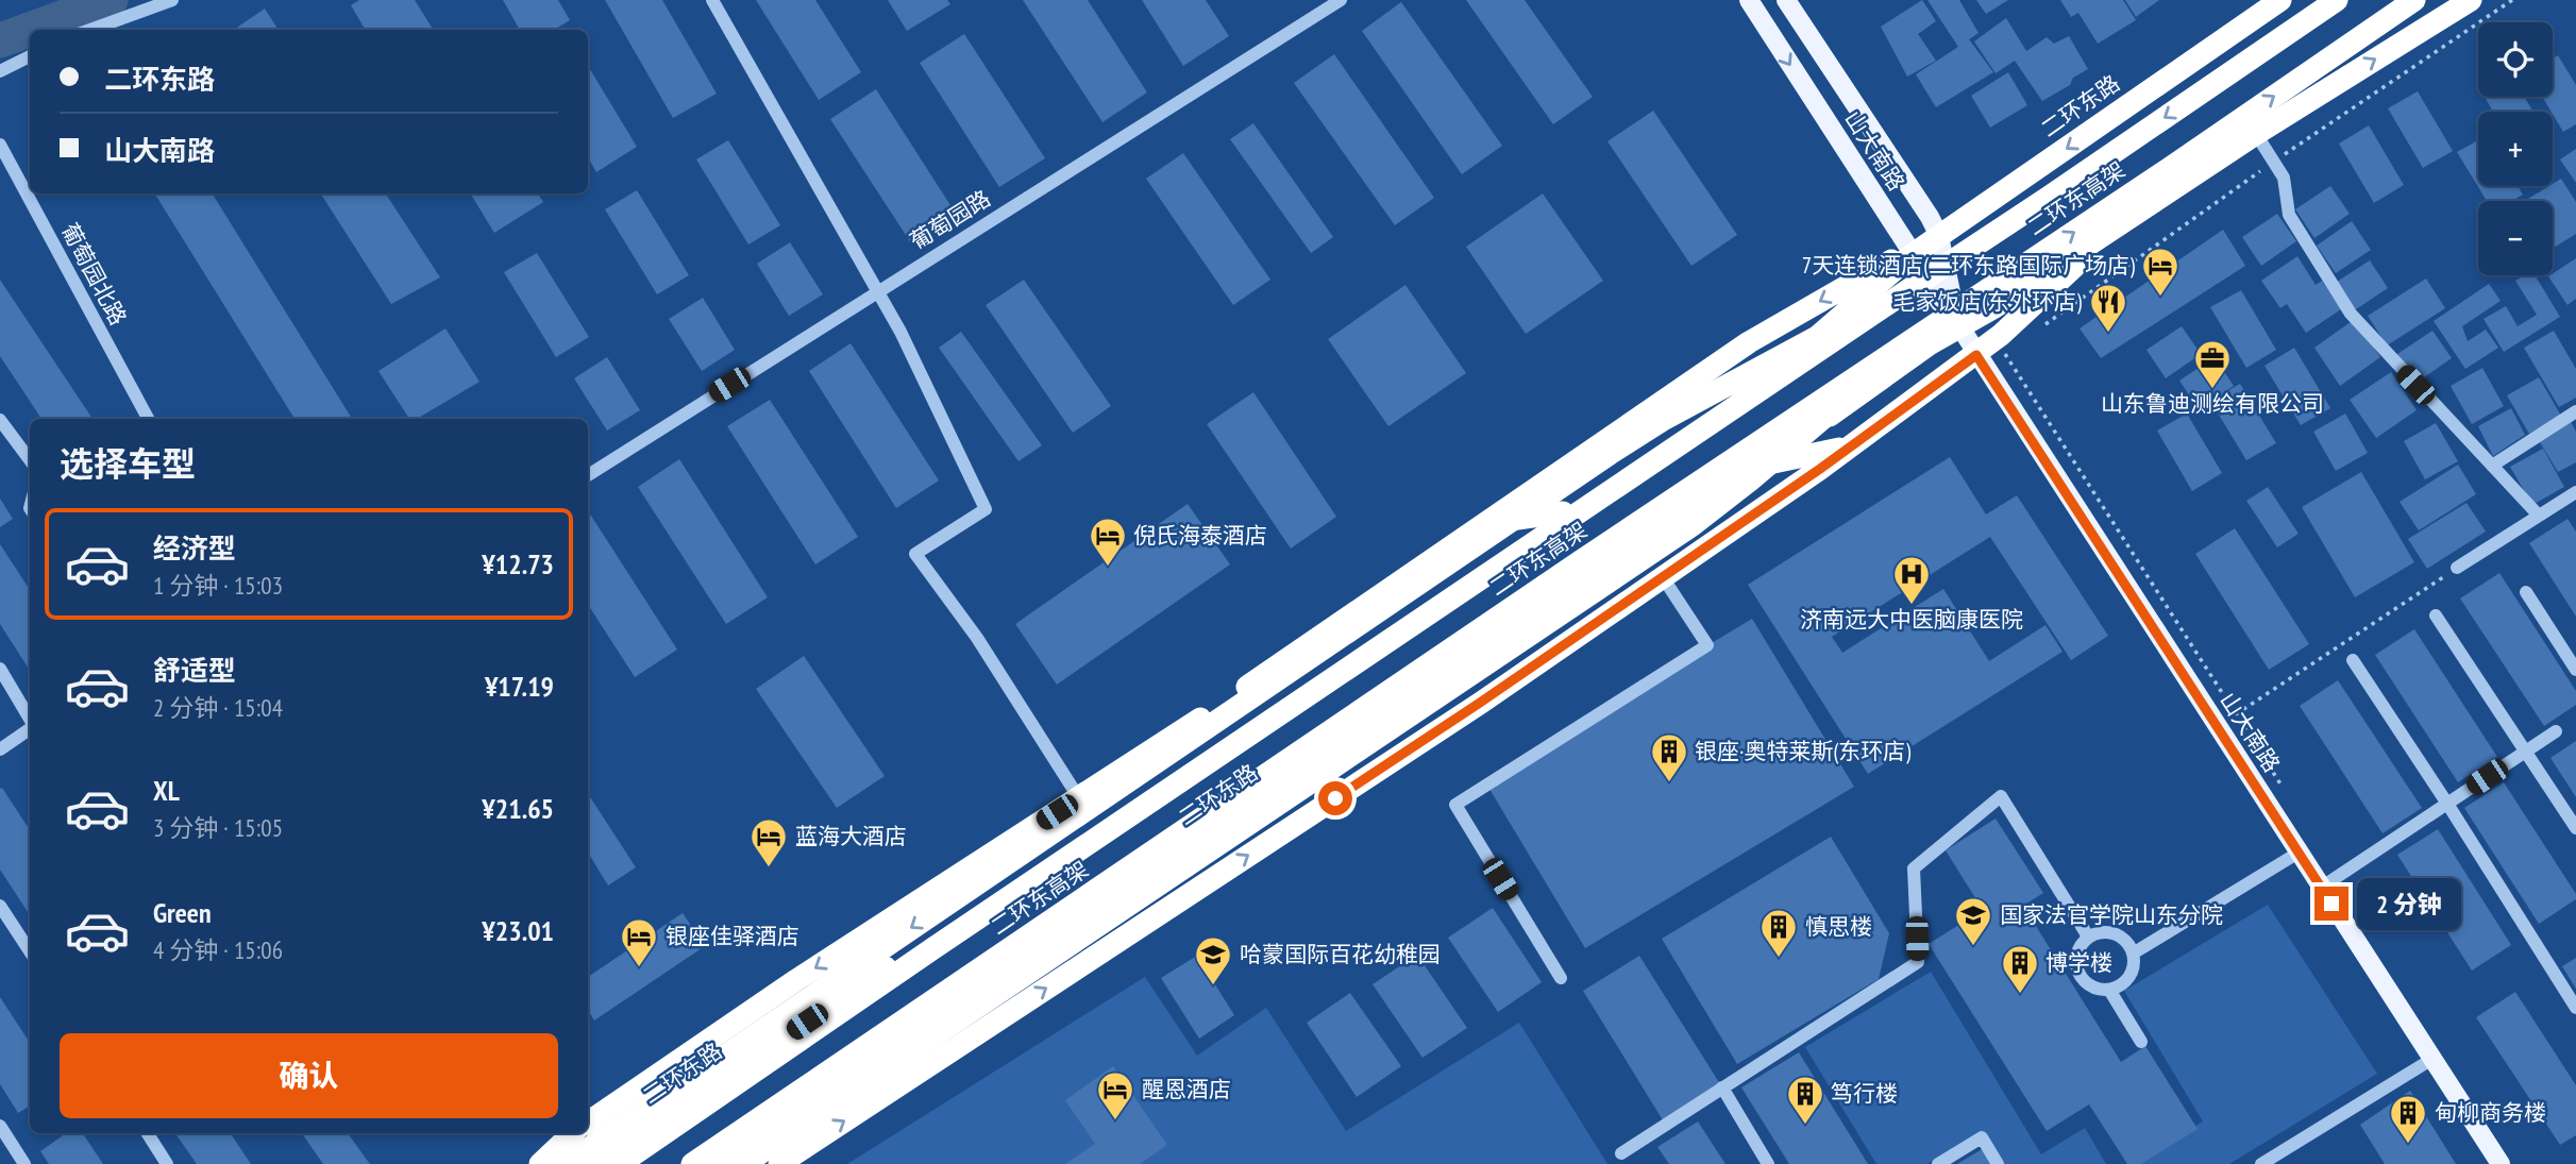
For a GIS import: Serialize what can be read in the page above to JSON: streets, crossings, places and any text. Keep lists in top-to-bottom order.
{
  "streets": {
    "highway": ["二环东路", "二环东高架"],
    "main road": ["山大南路"],
    "street": ["葡萄园路", "葡萄园北路"]
  },
  "crossings": [
    ["二环东路", "山大南路"],
    ["二环东路", "二环东高架"],
    ["山大南路", "二环东高架"]
  ],
  "places": {
    "hotel": [
      "7天连锁酒店(二环东路国际广场店)",
      "倪氏海泰酒店",
      "蓝海大酒店",
      "银座佳驿酒店",
      "醒恩酒店"
    ],
    "restaurant": ["毛家饭店(东外环店)"],
    "office": ["山东鲁迪测绘有限公司"],
    "hospital": ["济南远大中医脑康医院"],
    "building": [
      "银座·奥特莱斯(东环店)",
      "慎思楼",
      "博学楼",
      "笃行楼",
      "甸柳商务楼"
    ],
    "school or university": ["国家法官学院山东分院", "哈蒙国际百花幼稚园"]
  },
  "page": {
    "map_buttons": ["+", "−"],
    "banner": ["二环东路", "山大南路"],
    "heading": "选择车型",
    "list": [
      {
        "name": "经济型",
        "note": "1 分钟 · 15:03",
        "value": "¥12.73"
      },
      {
        "name": "舒适型",
        "note": "2 分钟 · 15:04",
        "value": "¥17.19"
      },
      {
        "name": "XL",
        "note": "3 分钟 · 15:05",
        "value": "¥21.65"
      },
      {
        "name": "Green",
        "note": "4 分钟 · 15:06",
        "value": "¥23.01"
      }
    ],
    "bubble": "2 分钟",
    "buttons": "确认"
  }
}
